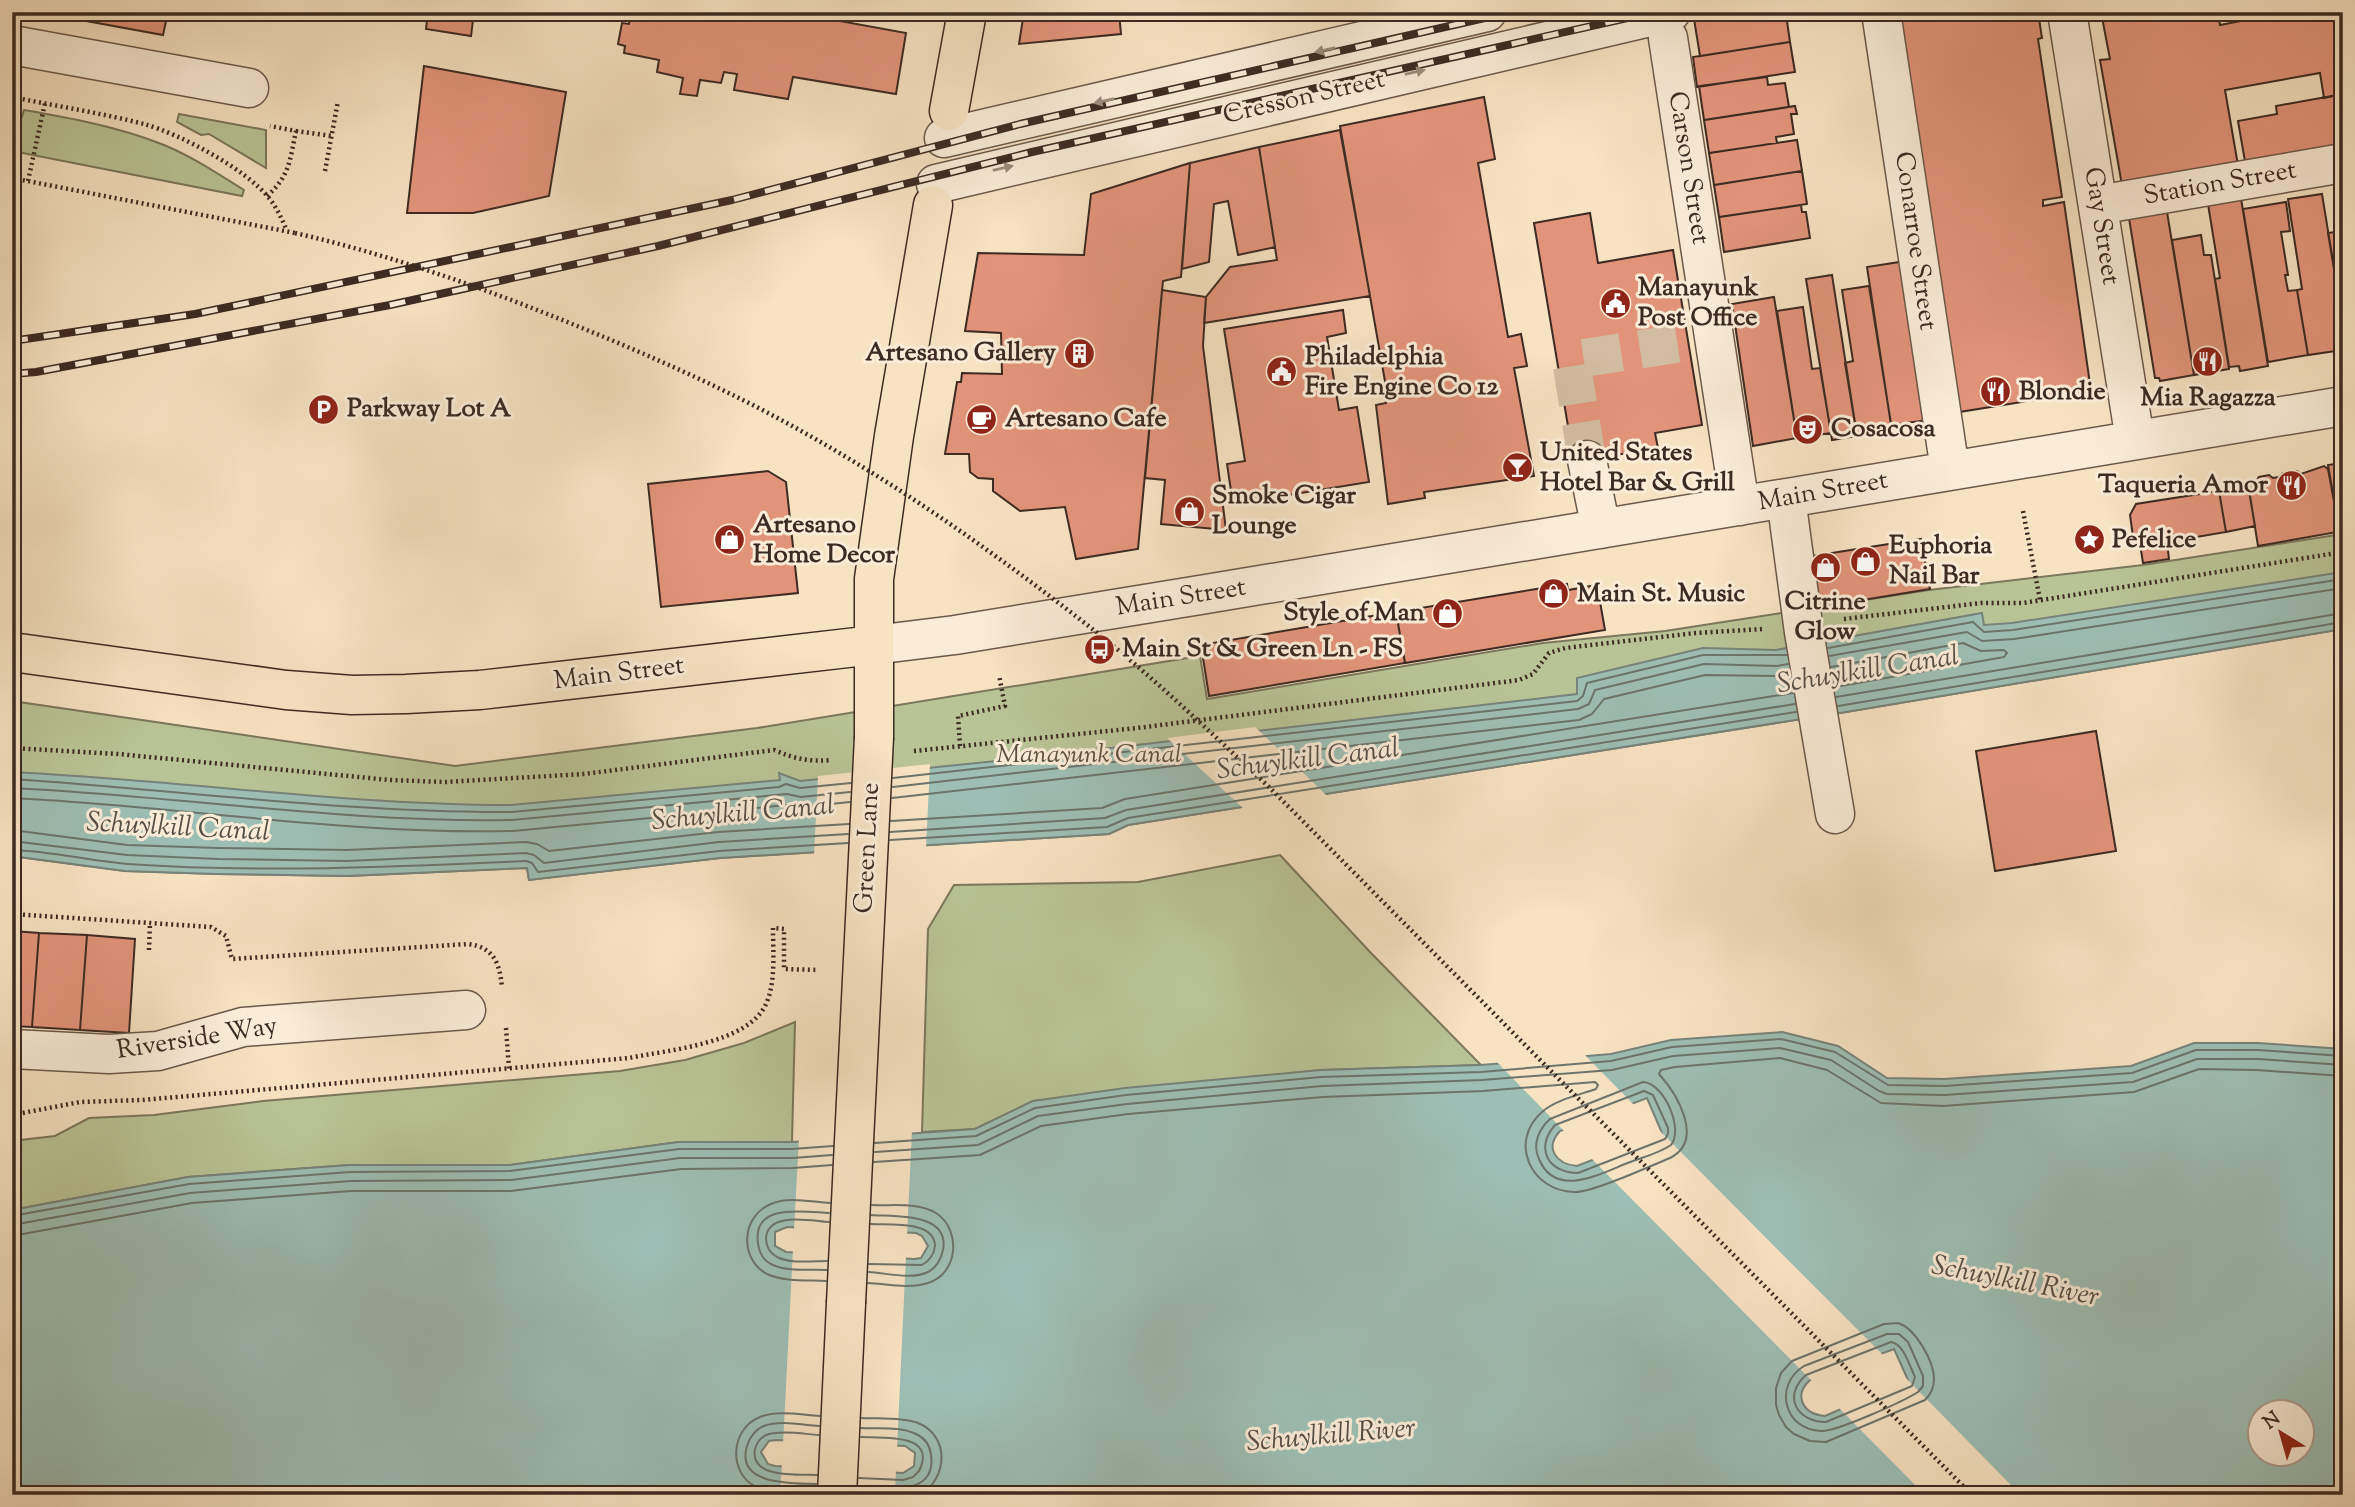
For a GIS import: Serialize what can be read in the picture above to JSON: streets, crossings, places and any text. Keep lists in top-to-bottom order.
{
  "streets": {
    "main road": ["Main Street", "Green Lane"],
    "street": [
      "Cresson Street",
      "Carson Street",
      "Station Street",
      "Gay Street",
      "Conarroe Street",
      "Riverside Way"
    ]
  },
  "crossings": [
    ["Cresson Street", "Carson Street"],
    ["Cresson Street", "Green Lane"],
    ["Carson Street", "Main Street"],
    ["Station Street", "Gay Street"],
    ["Gay Street", "Main Street"],
    ["Conarroe Street", "Main Street"],
    ["Main Street", "Green Lane"]
  ],
  "water": ["Schuylkill Canal", "Schuylkill River"],
  "parks": ["Manayunk Canal"],
  "places": {
    "public building": ["Manayunk Post Office", "Philadelphia Fire Engine Co 12"],
    "building": ["Artesano Gallery"],
    "restaurant": ["Mia Ragazza", "Blondie", "Taqueria Amor"],
    "parking": ["Parkway Lot A"],
    "cafe": ["Artesano Cafe"],
    "theatre": ["Cosacosa"],
    "bar": ["United States Hotel Bar & Grill"],
    "shop": [
      "Smoke Cigar Lounge",
      "Artesano Home Decor",
      "Euphoria Nail Bar",
      "Citrine Glow",
      "Main St. Music",
      "Style of Man"
    ],
    "place": ["Pefelice"],
    "bus stop": ["Main St & Green Ln - FS"]
  },
  "north": "top left"
}
